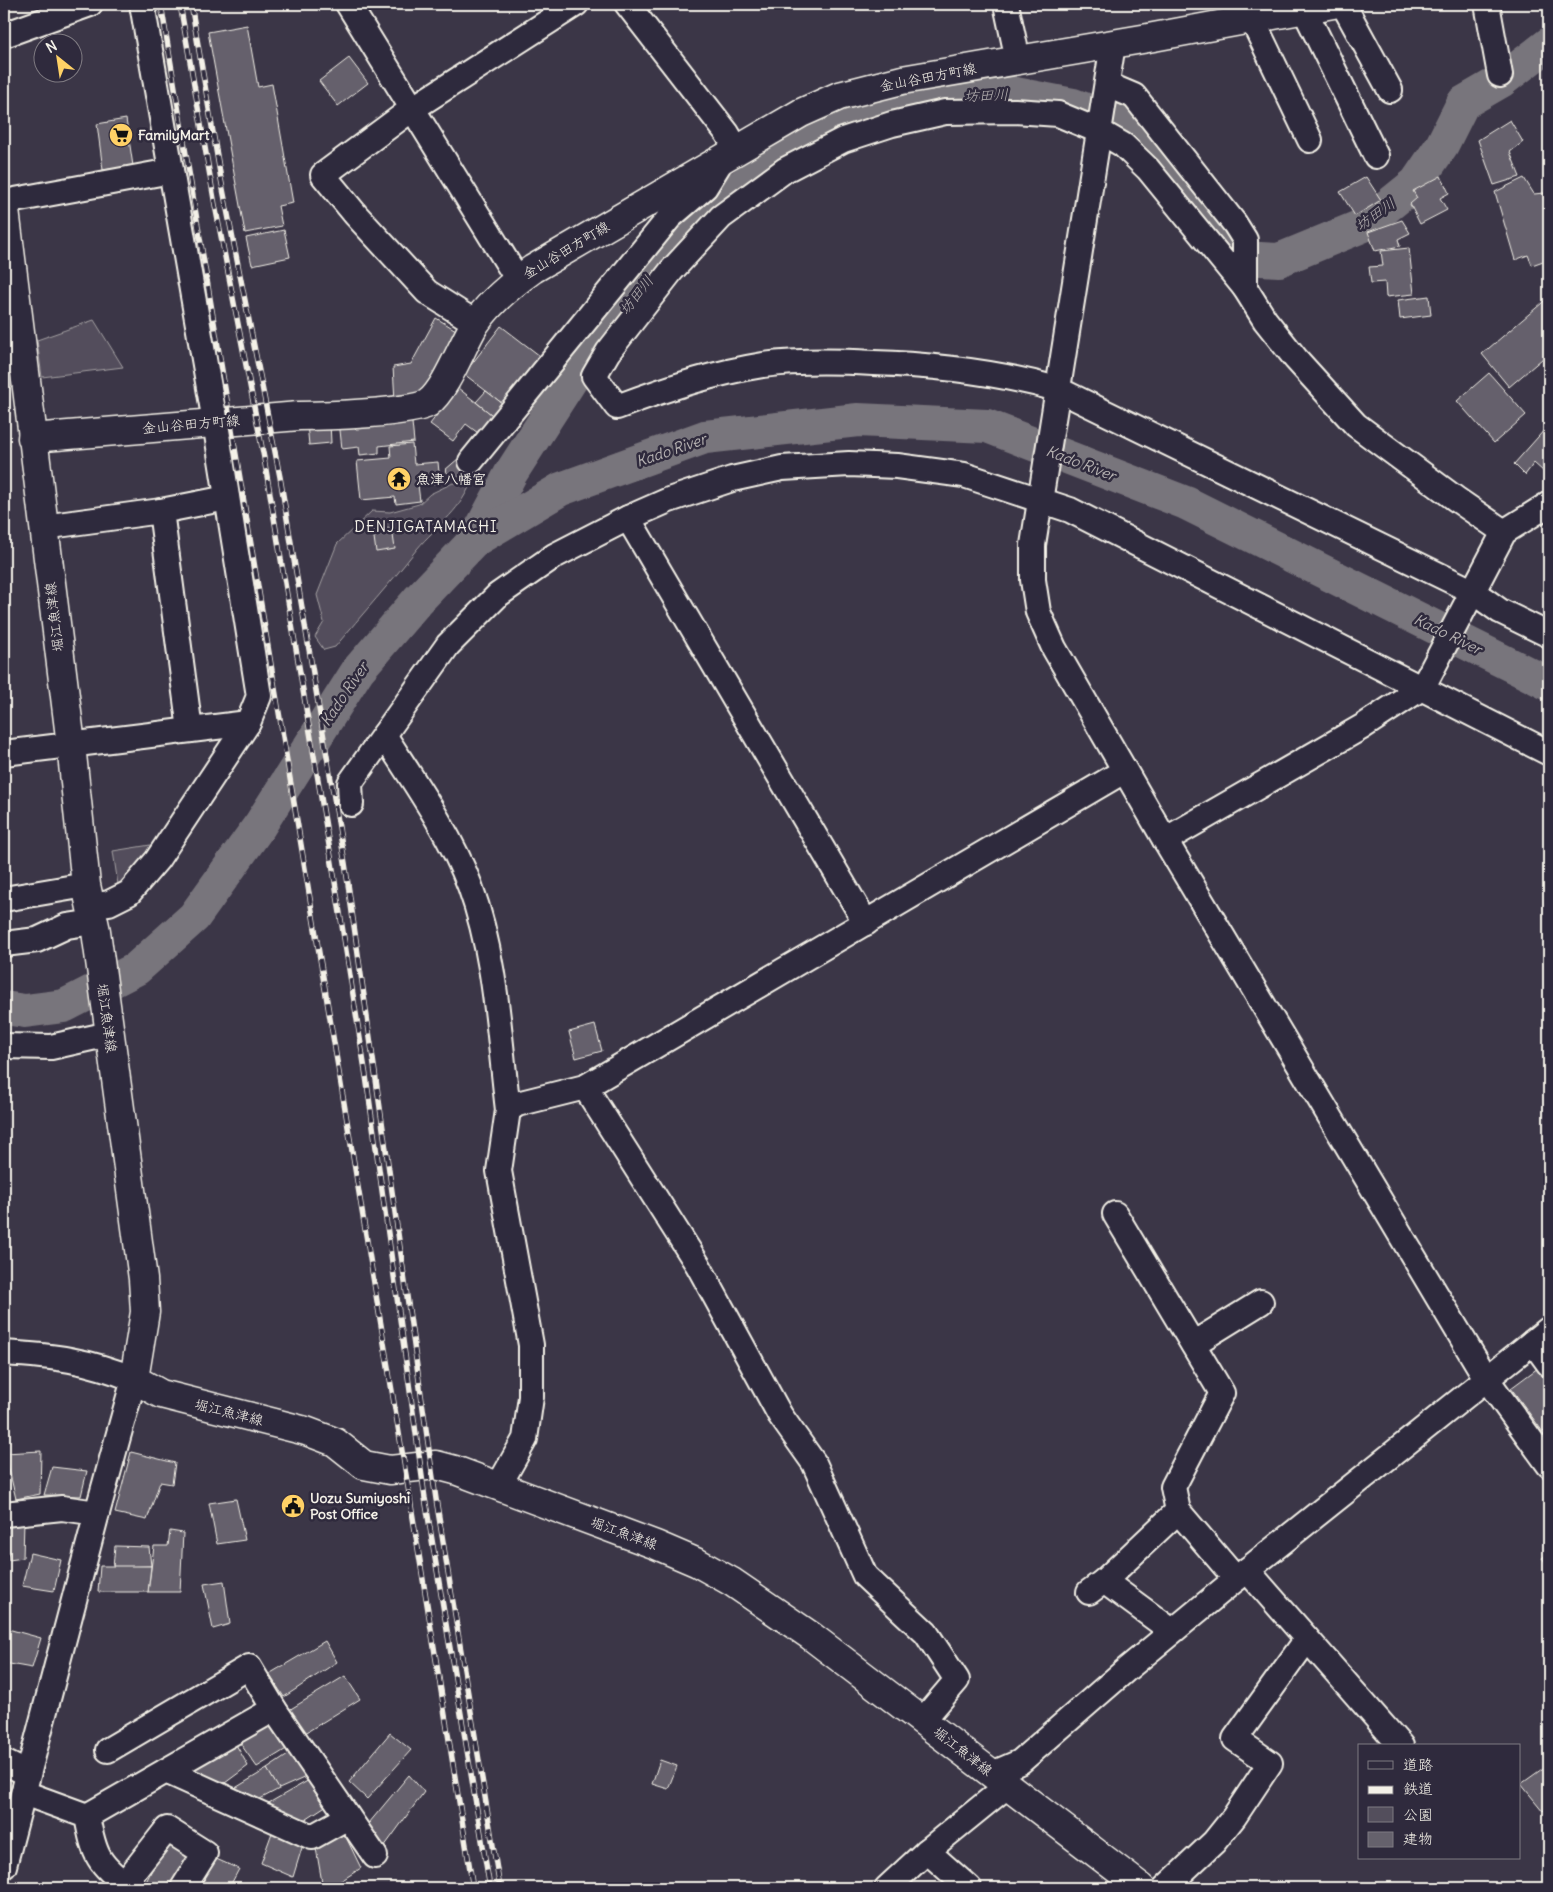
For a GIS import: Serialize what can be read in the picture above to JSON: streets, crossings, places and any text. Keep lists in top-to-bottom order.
{
  "streets": {
    "main road": ["金山谷田方町線", "堀江魚津線"]
  },
  "crossings": [
    ["金山谷田方町線", "堀江魚津線"]
  ],
  "districts": ["DENJIGATAMACHI"],
  "water": ["坊田川", "Kado River"],
  "places": {
    "supermarket": ["FamilyMart"],
    "temple": ["魚津八幡宮"],
    "public building": ["Uozu Sumiyoshi Post Office"]
  },
  "legend": [
    "道路",
    "鉄道",
    "公園",
    "建物"
  ],
  "north": "top left"
}
